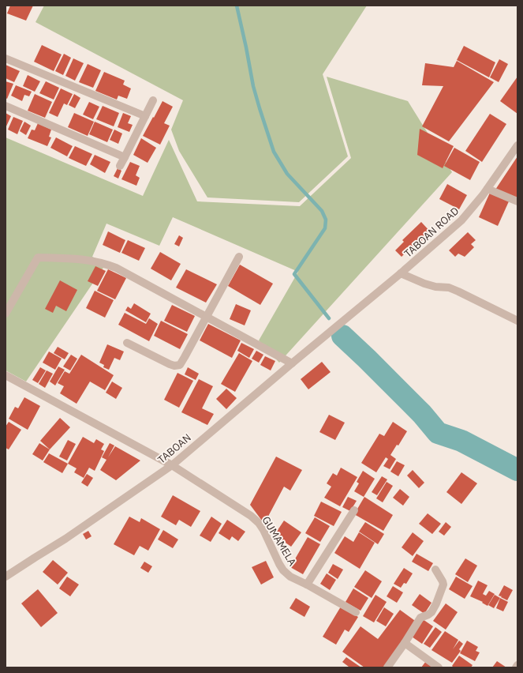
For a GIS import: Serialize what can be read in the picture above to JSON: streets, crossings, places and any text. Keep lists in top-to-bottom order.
{
  "streets": {
    "street": ["TABOAN ROAD", "TABOAN", "GUMAMELA"]
  },
  "crossings": [
    ["TABOAN ROAD", "TABOAN"],
    ["TABOAN", "GUMAMELA"]
  ]
}
